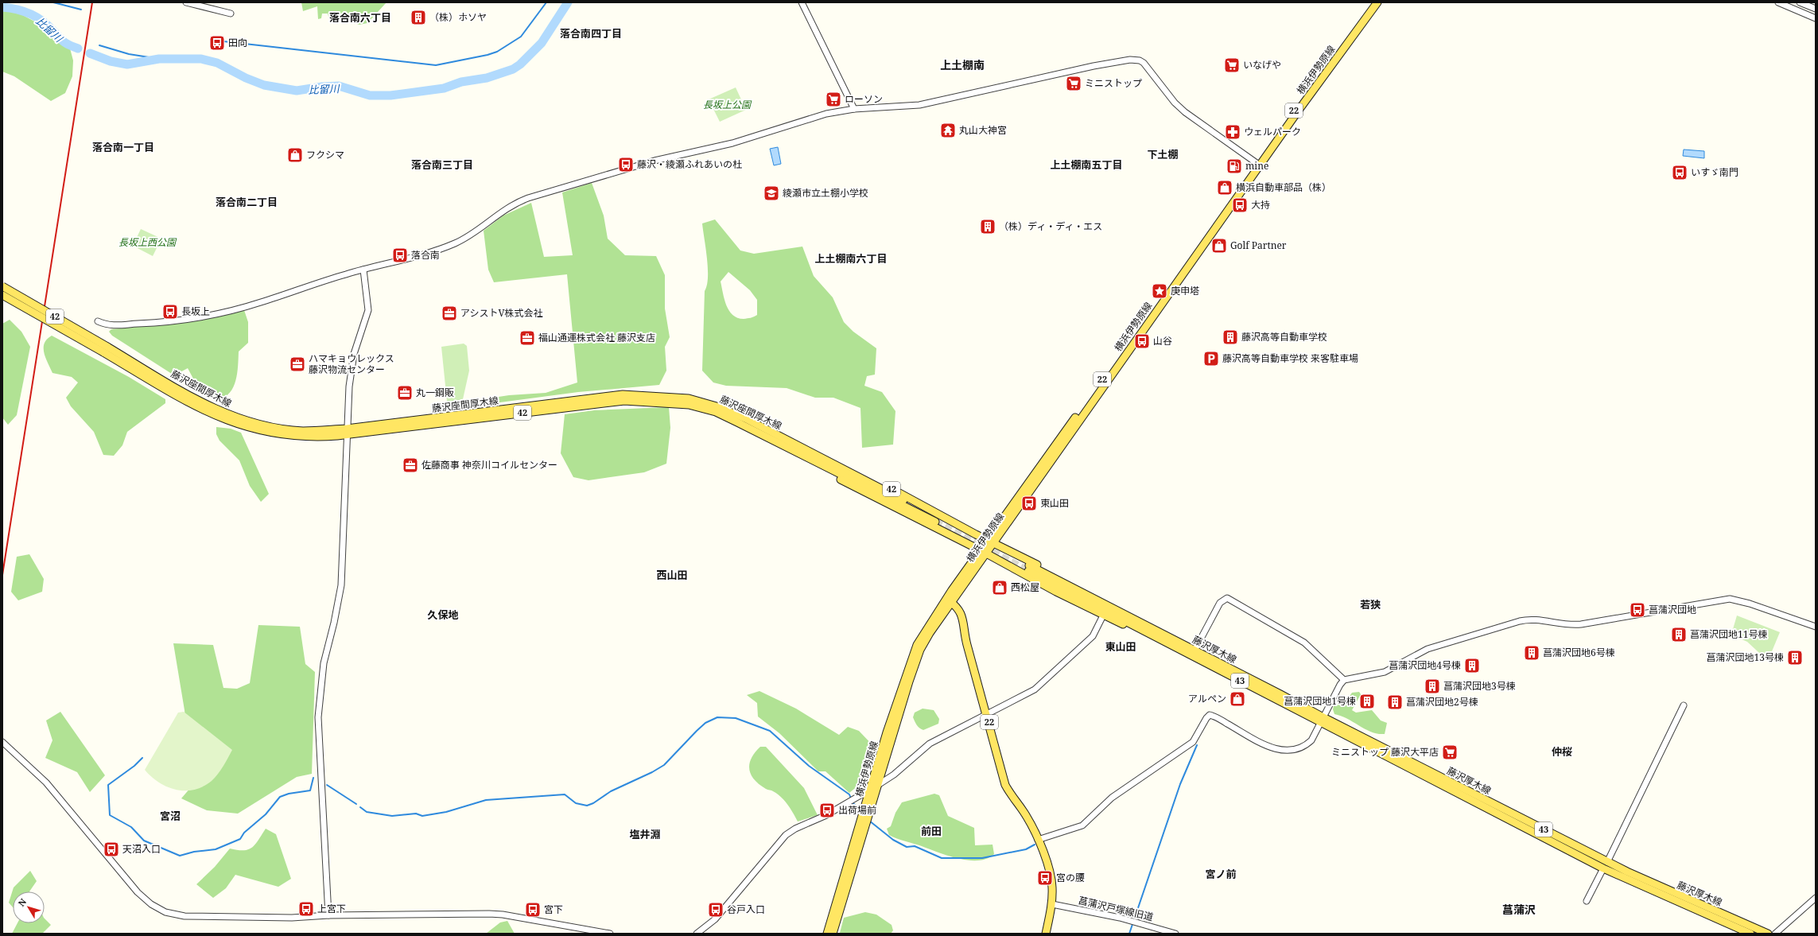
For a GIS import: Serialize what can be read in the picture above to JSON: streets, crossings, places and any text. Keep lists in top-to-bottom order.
{
  "streets": {
    "main road": [
      "横浜伊勢原線",
      "22",
      "42",
      "藤沢座間厚木線",
      "藤沢厚木線",
      "43"
    ],
    "street": ["菖蒲沢戸塚線旧道"]
  },
  "crossings": [
    ["横浜伊勢原線", "22"],
    ["横浜伊勢原線", "42"],
    ["22", "菖蒲沢戸塚線旧道"],
    ["42", "藤沢座間厚木線"]
  ],
  "districts": [
    "落合南六丁目",
    "落合南四丁目",
    "上土棚南",
    "落合南一丁目",
    "下土棚",
    "落合南三丁目",
    "上土棚南五丁目",
    "落合南二丁目",
    "上土棚南六丁目",
    "西山田",
    "若狭",
    "久保地",
    "東山田",
    "仲桜",
    "宮沼",
    "前田",
    "塩井淵",
    "宮ノ前",
    "菖蒲沢"
  ],
  "water": ["比留川"],
  "parks": ["長坂上公園", "長坂上西公園"],
  "places": {
    "building": [
      "（株）ホソヤ",
      "（株）ディ・ディ・エス",
      "藤沢高等自動車学校",
      "菖蒲沢団地11号棟",
      "菖蒲沢団地6号棟",
      "菖蒲沢団地13号棟",
      "菖蒲沢団地4号棟",
      "菖蒲沢団地3号棟",
      "菖蒲沢団地1号棟",
      "菖蒲沢団地2号棟"
    ],
    "bus stop": [
      "田向",
      "藤沢・綾瀬ふれあいの杜",
      "いすゞ南門",
      "大持",
      "落合南",
      "長坂上",
      "山谷",
      "東山田",
      "菖蒲沢団地",
      "出荷場前",
      "天沼入口",
      "宮の腰",
      "上宮下",
      "宮下",
      "谷戸入口"
    ],
    "supermarket": [
      "いなげや",
      "ミニストップ",
      "ローソン",
      "ミニストップ 藤沢大平店"
    ],
    "temple": ["丸山大神宮"],
    "pharmacy": ["ウェルパーク"],
    "shop": [
      "フクシマ",
      "横浜自動車部品（株）",
      "Golf Partner",
      "西松屋",
      "アルペン"
    ],
    "fuel station": ["mine"],
    "school or university": ["綾瀬市立土棚小学校"],
    "place": ["庚申塔"],
    "office": [
      "アシストV株式会社",
      "福山通運株式会社 藤沢支店",
      "ハマキョウレックス 藤沢物流センター",
      "丸一鋼販",
      "佐藤商事 神奈川コイルセンター"
    ],
    "parking": ["藤沢高等自動車学校 来客駐車場"]
  },
  "north": "top left"
}
